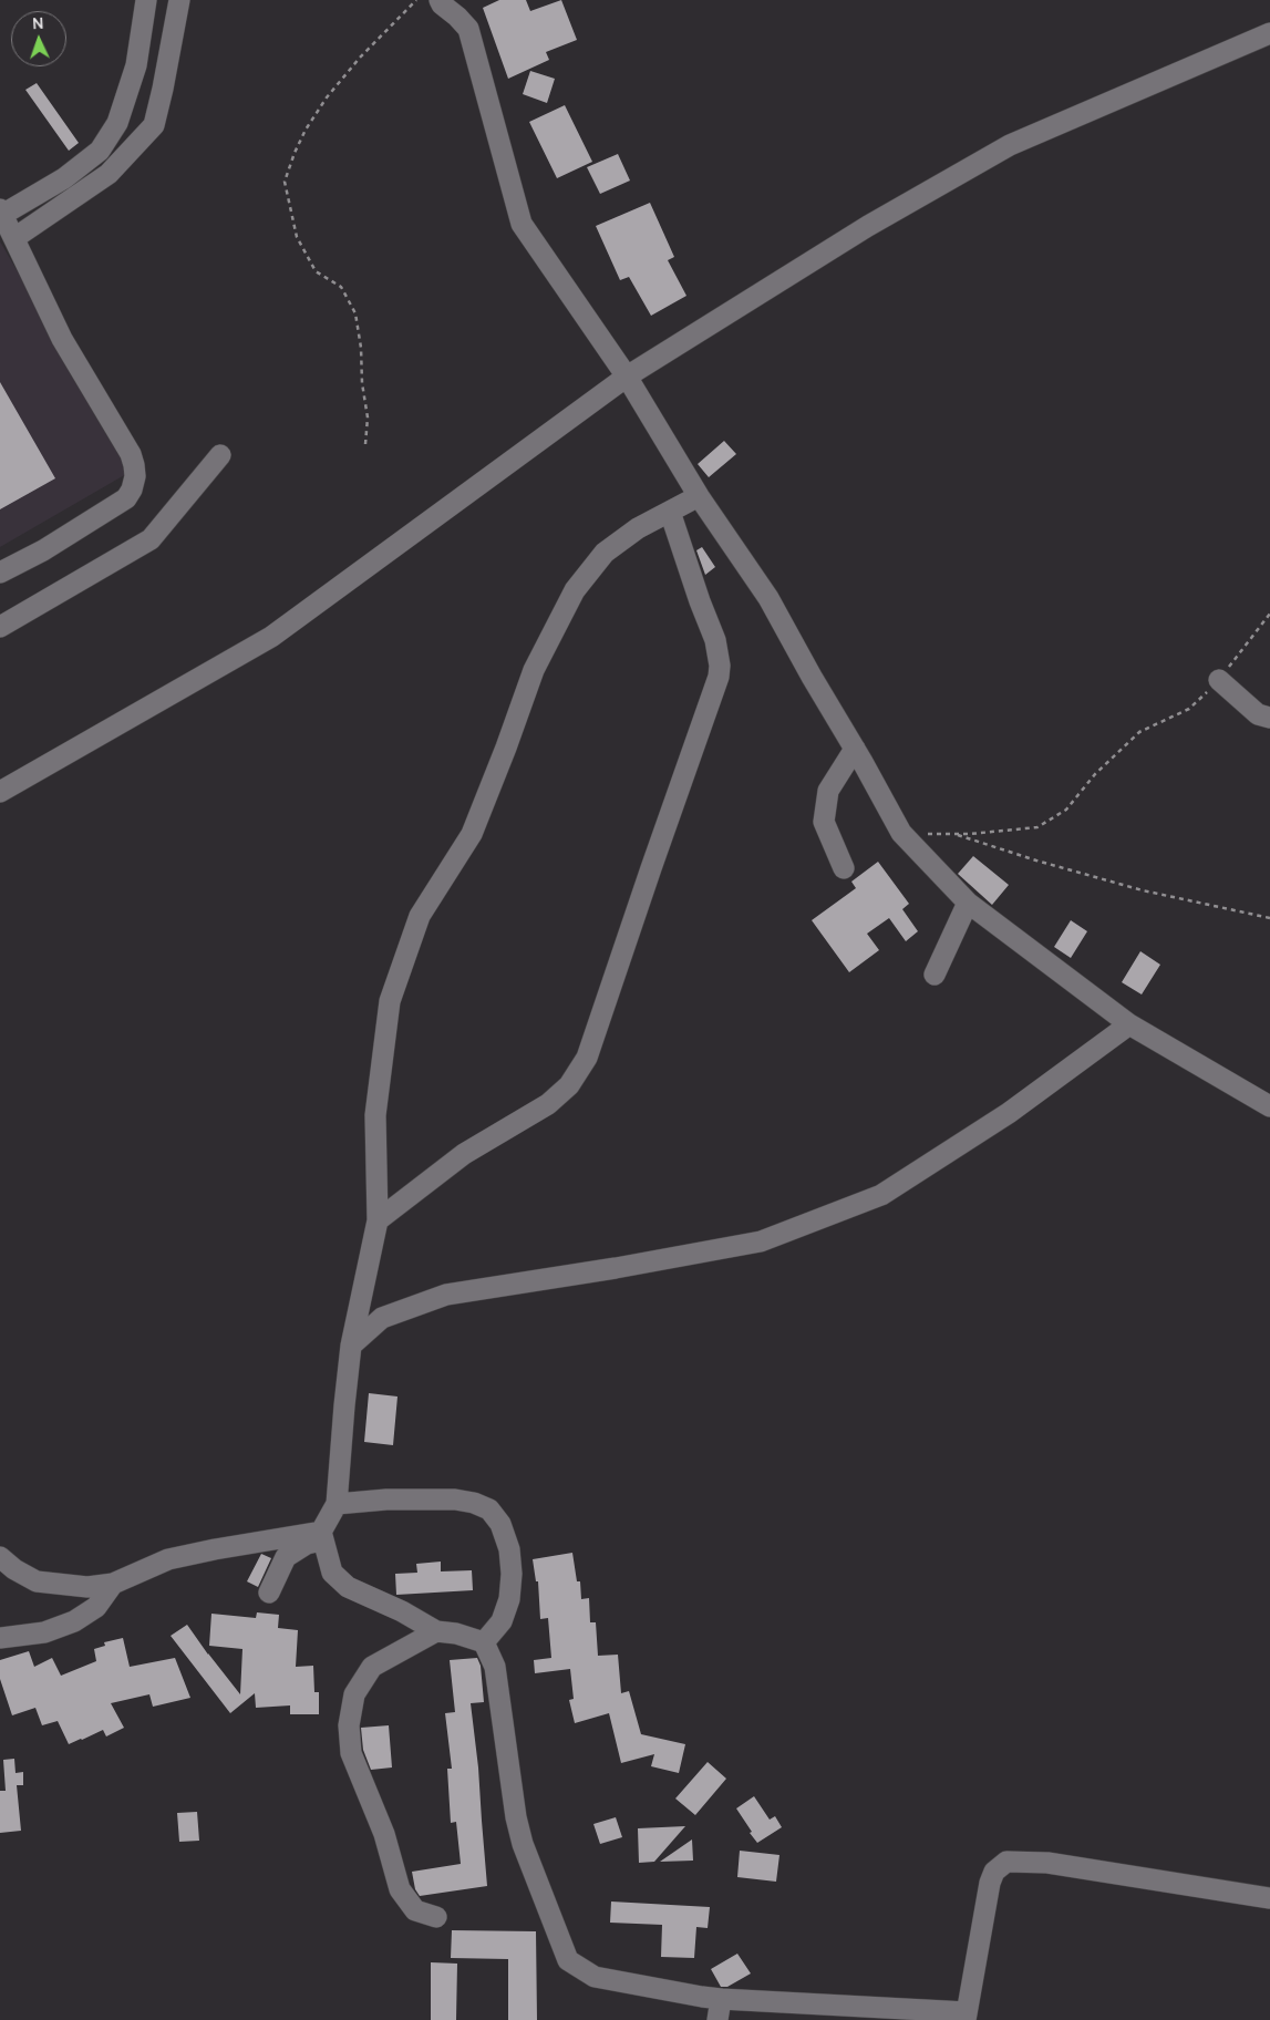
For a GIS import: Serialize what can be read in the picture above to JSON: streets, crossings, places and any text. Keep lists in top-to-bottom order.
{
  "north": "top"
}
